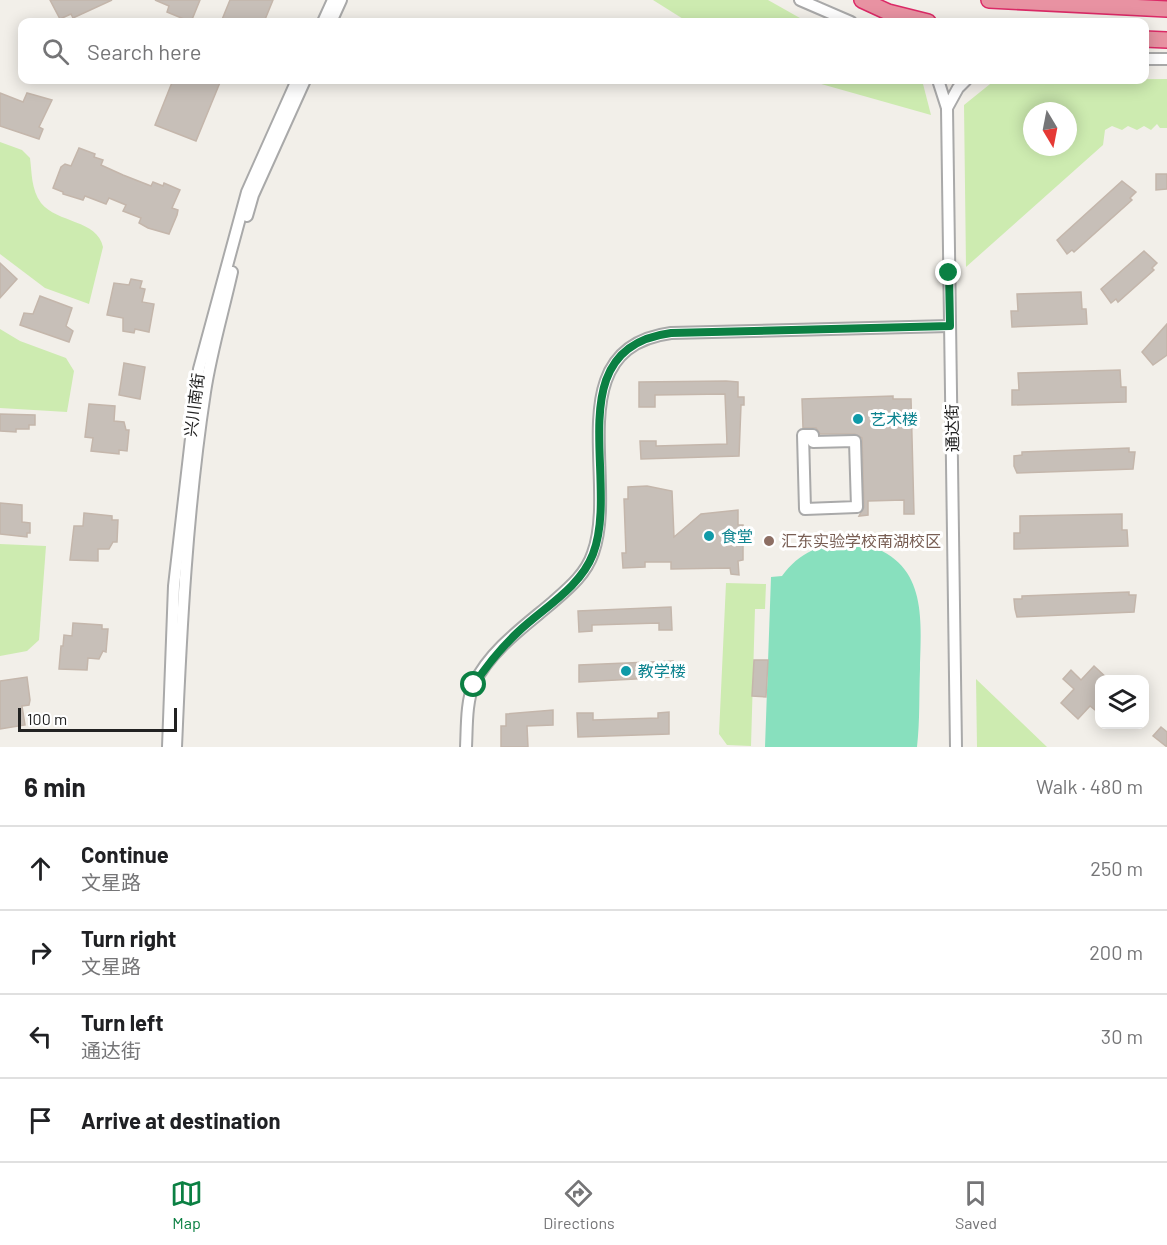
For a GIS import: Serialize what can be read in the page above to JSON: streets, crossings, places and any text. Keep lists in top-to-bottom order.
{
  "streets": {
    "street": ["兴川南街", "通达街"]
  },
  "places": [
    "艺术楼",
    "食堂",
    "汇东实验学校南湖校区",
    "教学楼"
  ],
  "scale_bar": "100 m",
  "north": "bottom",
  "page": {
    "search": "Search here",
    "scale": "100 m",
    "heading": ["6 min", "Walk · 480 m"],
    "list": [
      ["Continue", "文星路", "250 m"],
      ["Turn right", "文星路", "200 m"],
      ["Turn left", "通达街", "30 m"],
      "Arrive at destination"
    ],
    "nav": ["Map", "Directions", "Saved"]
  }
}
